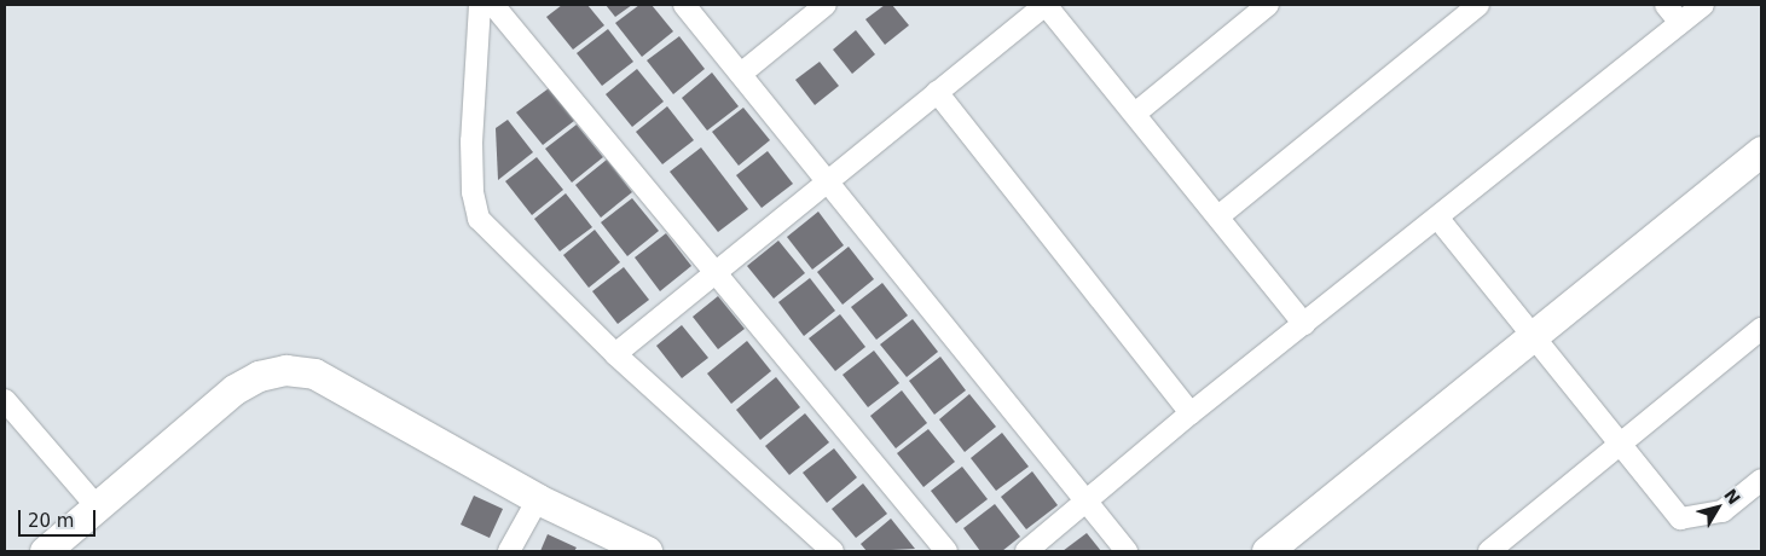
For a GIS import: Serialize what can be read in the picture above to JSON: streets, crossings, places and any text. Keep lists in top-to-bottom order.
{
  "scale_bar": "20 m",
  "north": "top right"
}
